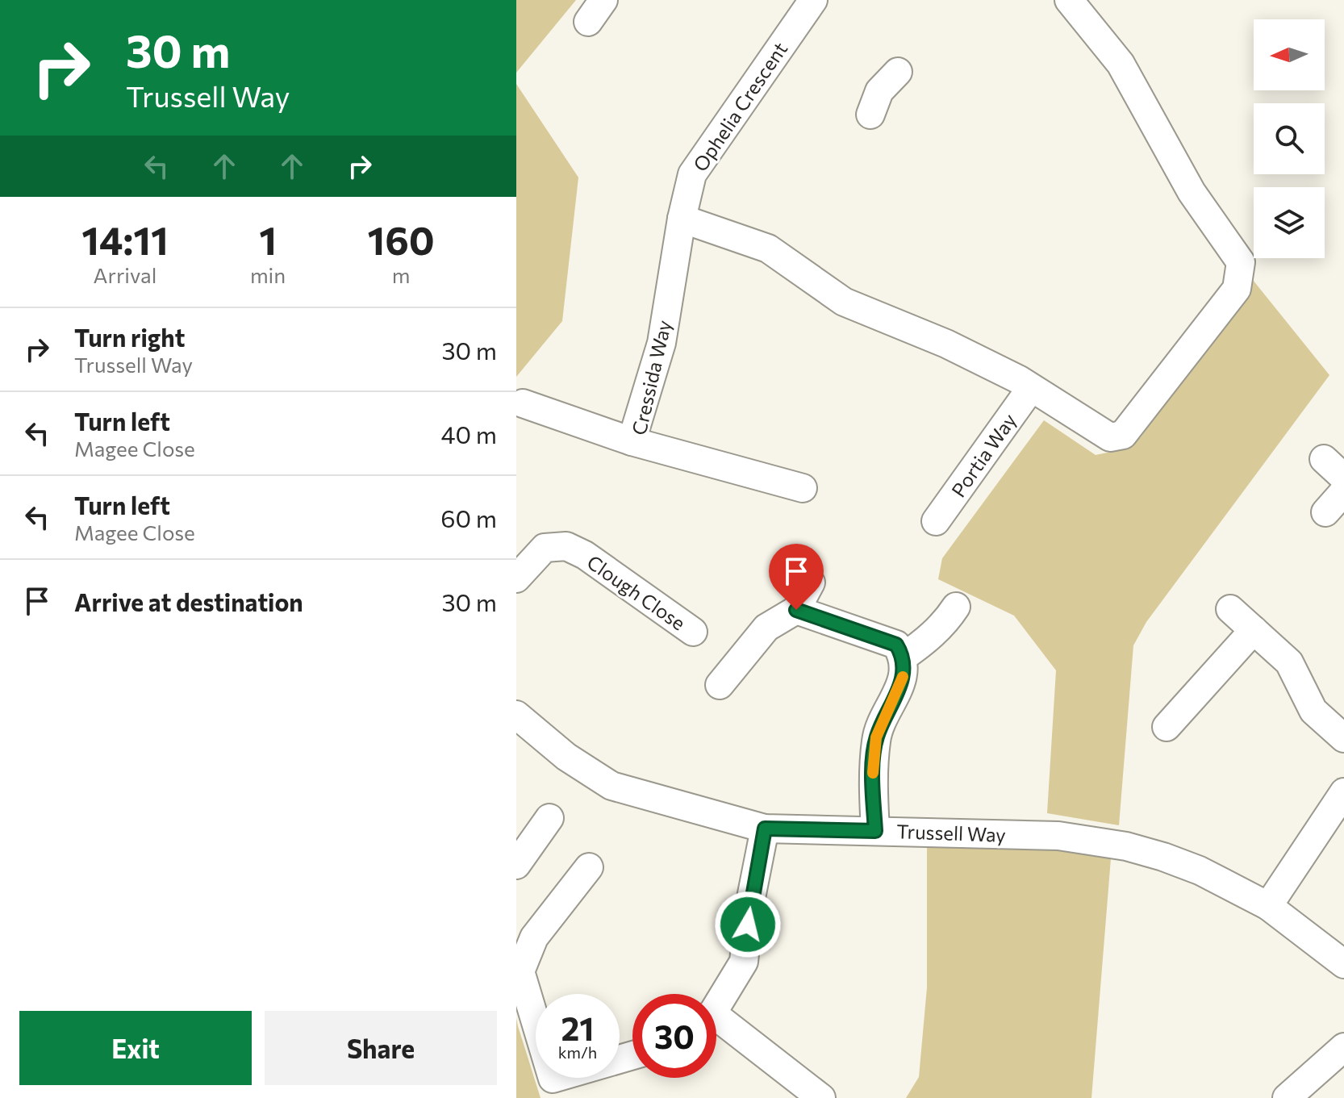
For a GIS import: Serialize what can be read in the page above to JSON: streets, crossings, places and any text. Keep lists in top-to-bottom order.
{
  "streets": {
    "street": [
      "Ophelia Crescent",
      "Cressida Way",
      "Portia Way",
      "Clough Close",
      "Trussell Way"
    ]
  },
  "crossings": [
    ["Ophelia Crescent", "Cressida Way"]
  ],
  "north": "left",
  "page": {
    "turn": ["30 m", "Trussell Way"],
    "eta": [
      "14:11",
      "Arrival",
      "1",
      "min",
      "160",
      "m"
    ],
    "list": [
      {
        "name": "Turn right",
        "note": "Trussell Way",
        "value": "30 m"
      },
      {
        "name": "Turn left",
        "note": "Magee Close",
        "value": "40 m"
      },
      {
        "name": "Turn left",
        "note": "Magee Close",
        "value": "60 m"
      },
      {
        "name": "Arrive at destination",
        "value": "30 m"
      }
    ],
    "speed": "21 km/h",
    "limit": "30",
    "buttons": ["Exit", "Share"]
  }
}
